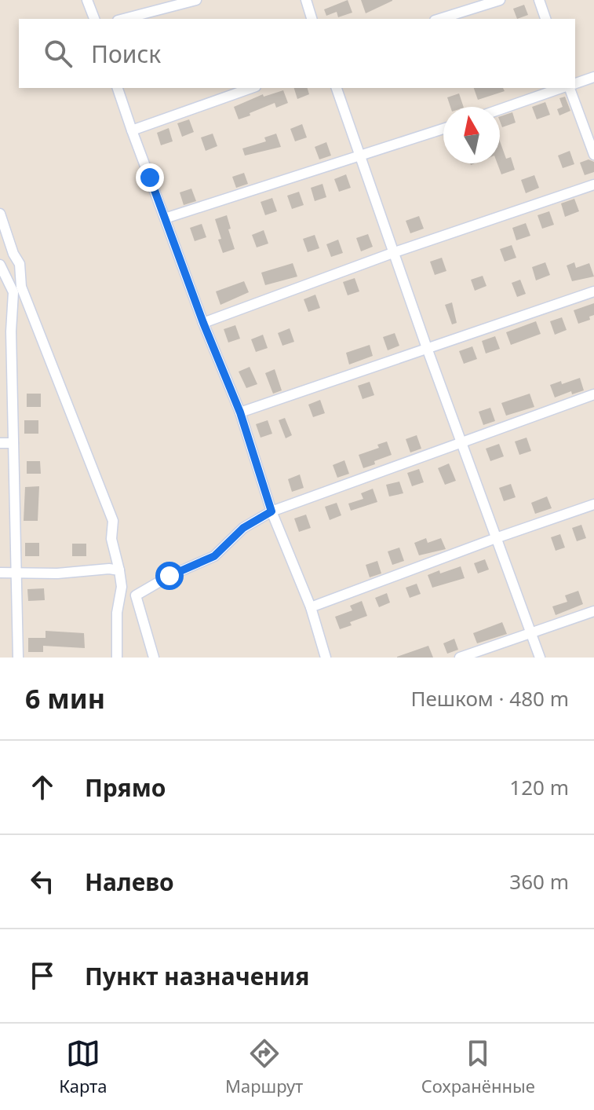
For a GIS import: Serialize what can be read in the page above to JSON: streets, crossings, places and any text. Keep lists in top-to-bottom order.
{
  "north": "top",
  "page": {
    "search": "Поиск",
    "heading": ["6 мин", "Пешком · 480 m"],
    "list": [
      ["Прямо", "120 m"],
      ["Налево", "360 m"],
      "Пункт назначения"
    ],
    "nav": ["Карта", "Маршрут", "Сохранённые"]
  }
}
